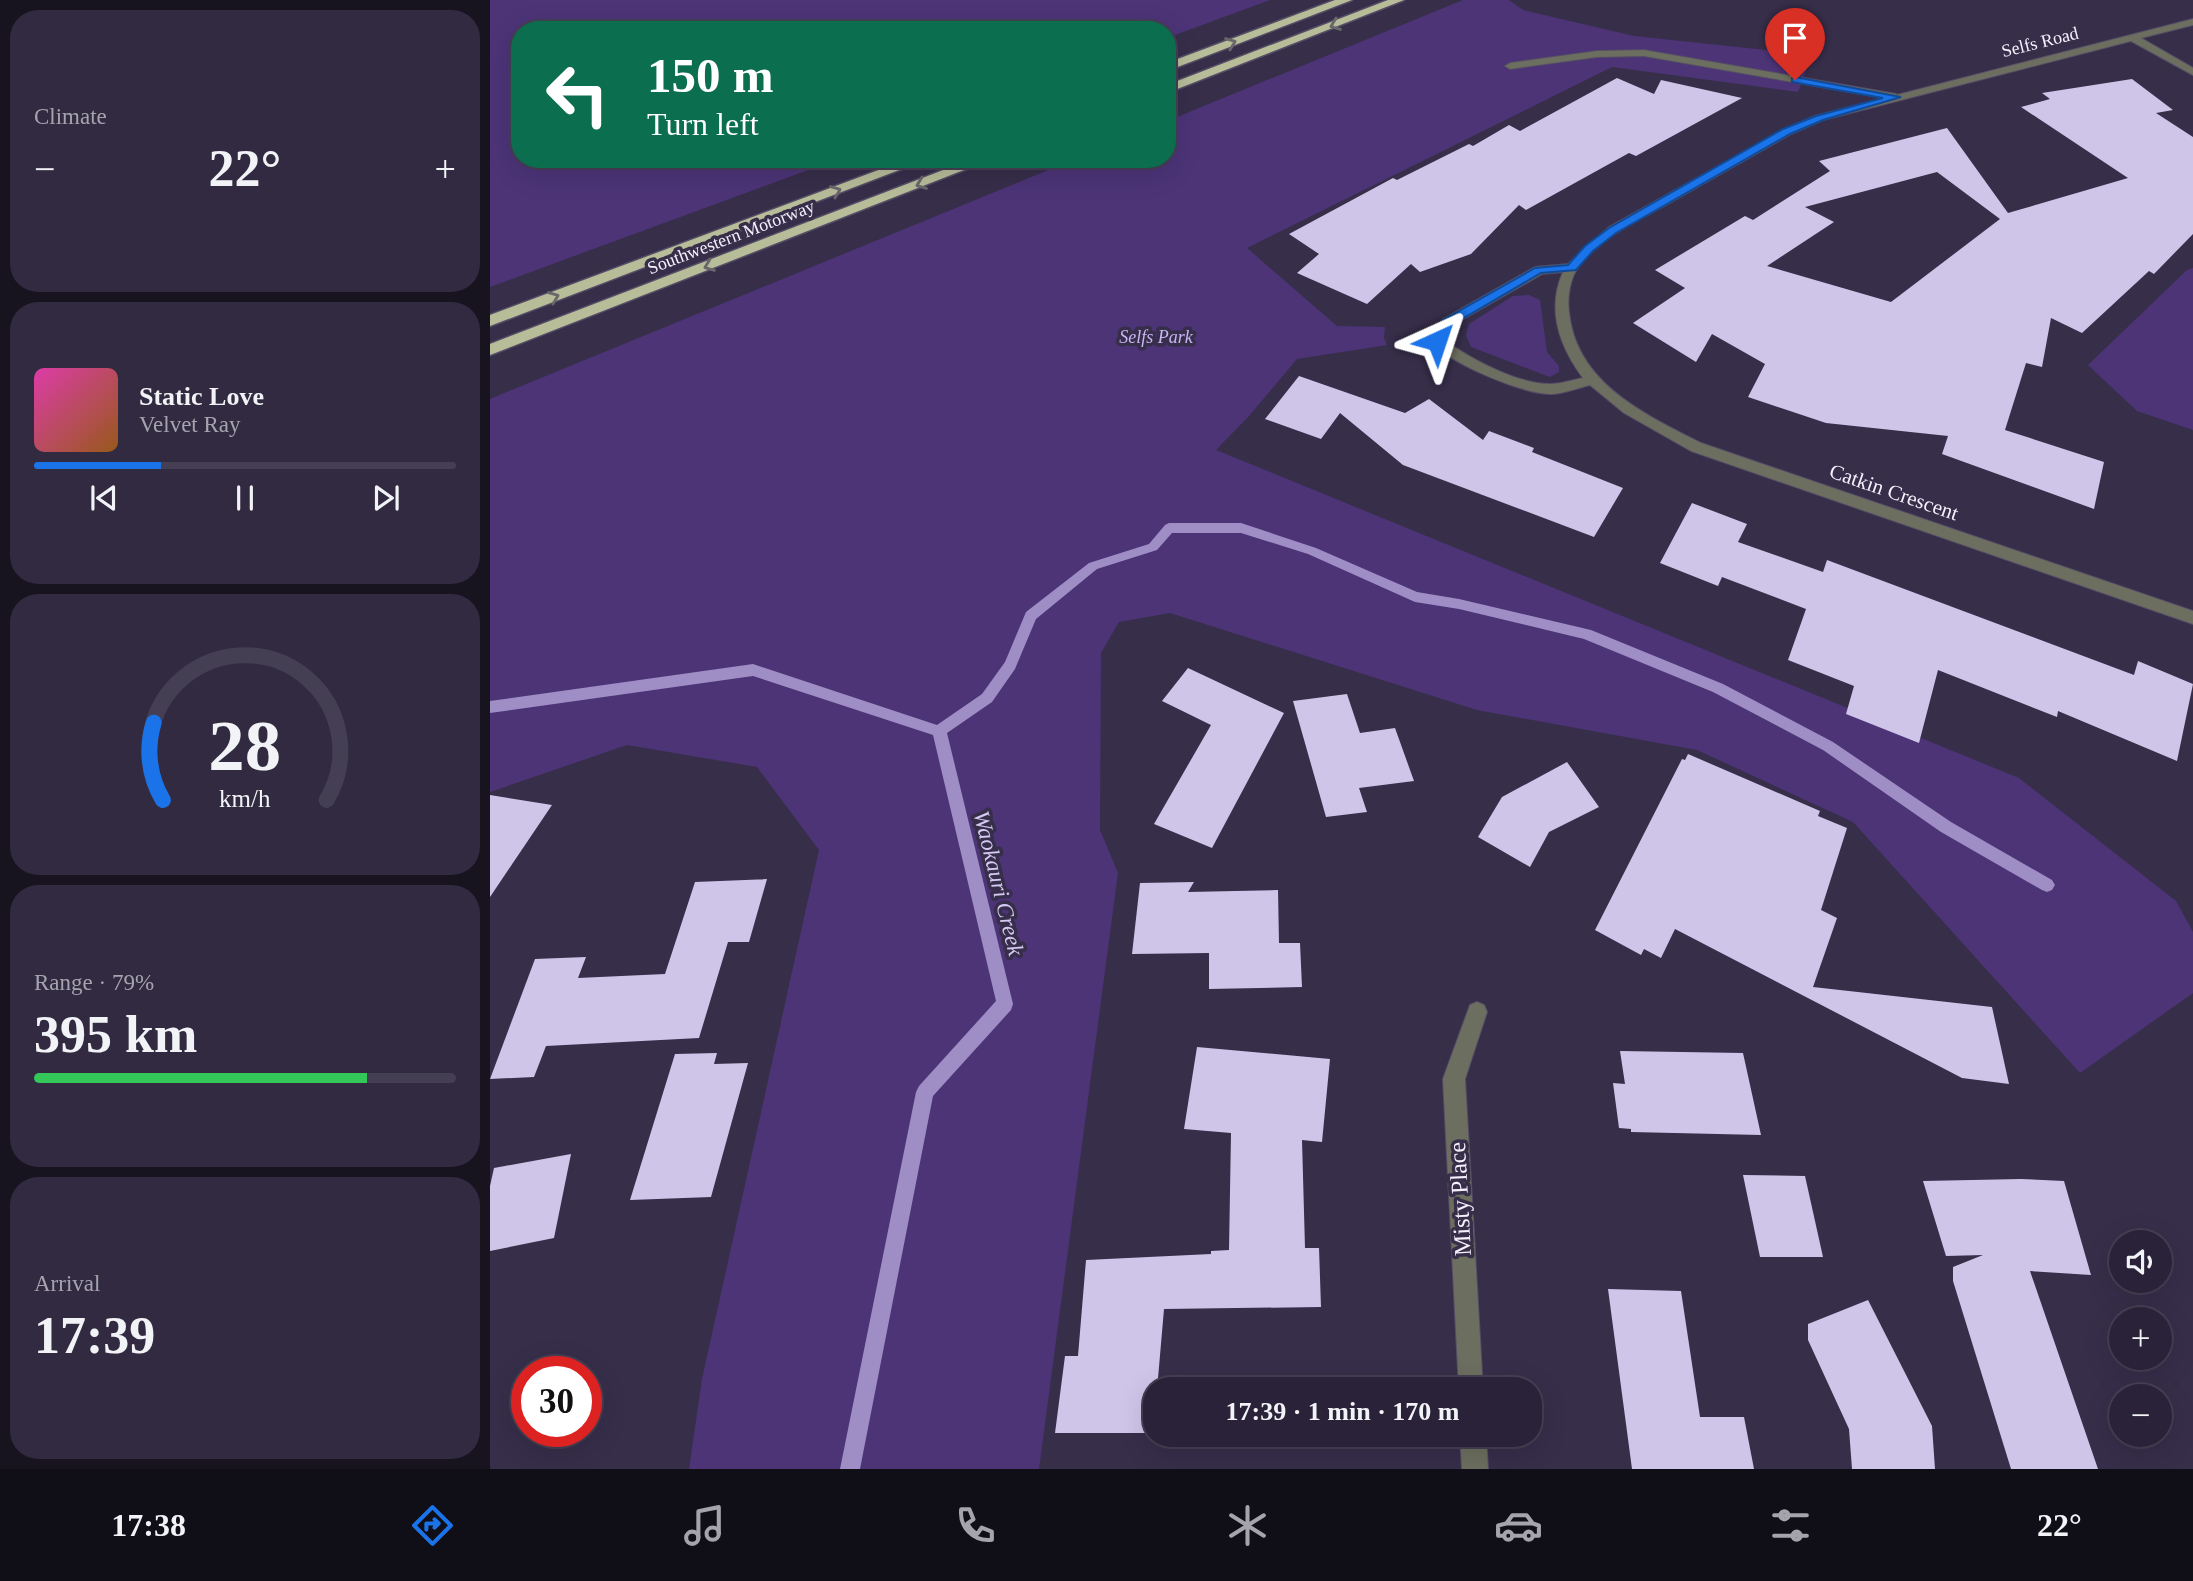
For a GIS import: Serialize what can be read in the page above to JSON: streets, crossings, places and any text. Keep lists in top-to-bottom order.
{
  "streets": {
    "highway": ["Southwestern Motorway"],
    "street": ["Selfs Road", "Catkin Crescent", "Misty Place"]
  },
  "crossings": [
    ["Selfs Road", "Catkin Crescent"]
  ],
  "water": ["Waokauri Creek"],
  "parks": ["Selfs Park"],
  "page": {
    "tile": [
      "Climate",
      ["Range · 79%", "395 km"],
      ["Arrival", "17:39"]
    ],
    "turn": ["150 m", "Turn left"],
    "heat": ["−", "22°", "+"],
    "song": ["Static Love", "Velvet Ray"],
    "map_buttons": ["+", "−"],
    "limit": "30",
    "trip": "17:39 · 1 min · 170 m",
    "tabs": ["17:38", "22°"],
    "gauge": ["28", "km/h"]
  }
}
